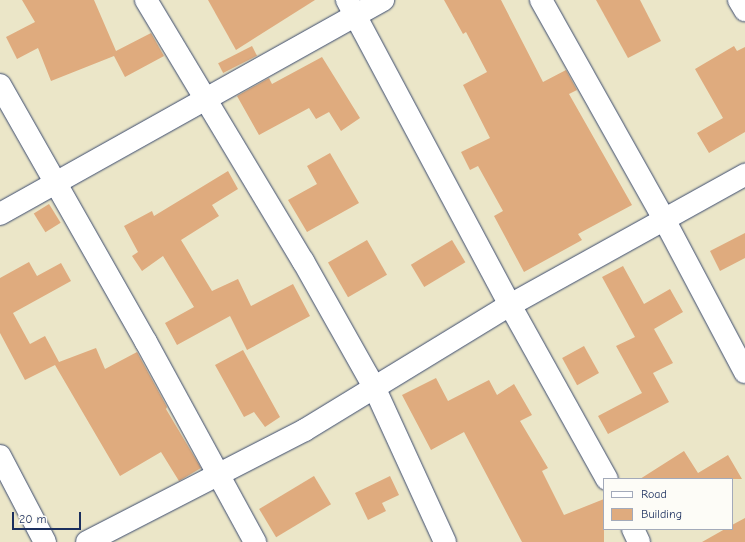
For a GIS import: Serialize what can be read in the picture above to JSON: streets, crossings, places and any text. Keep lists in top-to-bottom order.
{
  "legend": ["Road", "Building"],
  "scale_bar": "20 m"
}
